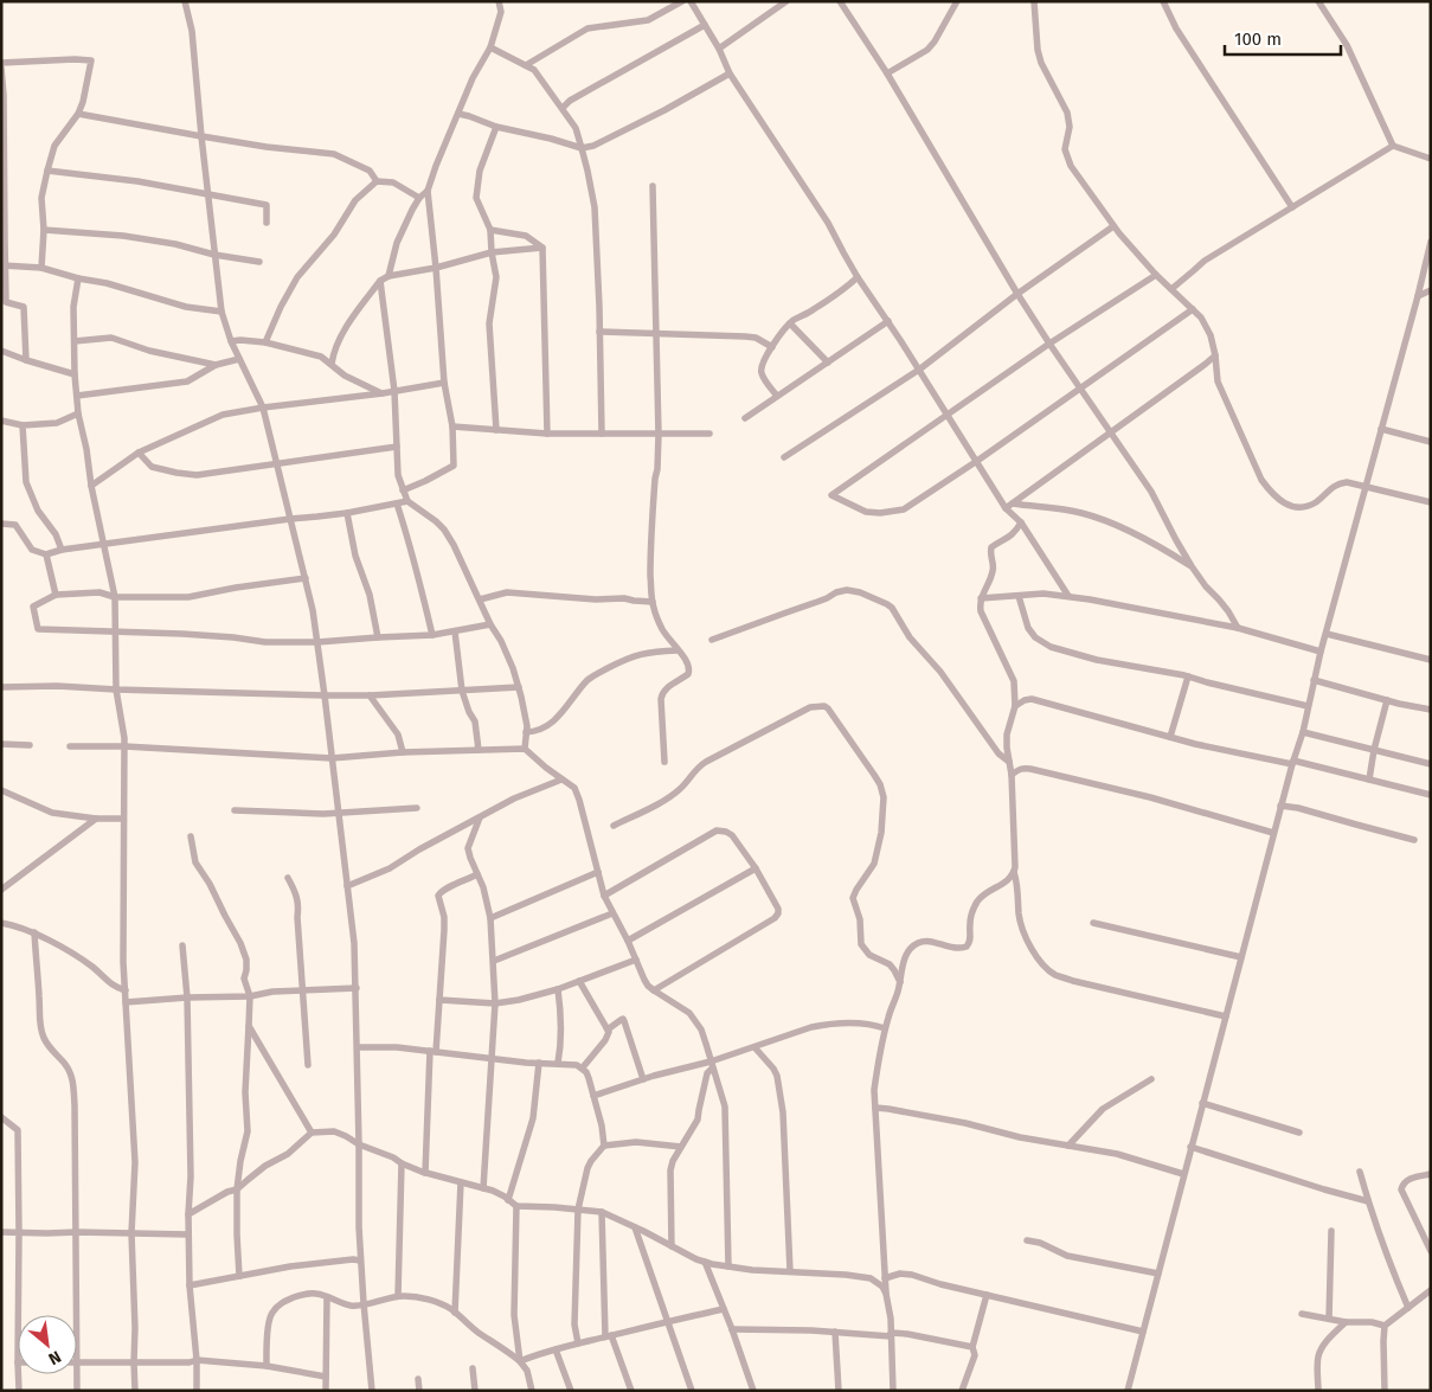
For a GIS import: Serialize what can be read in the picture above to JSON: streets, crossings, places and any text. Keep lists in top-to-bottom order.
{
  "scale_bar": "100 m",
  "north": "bottom right"
}
